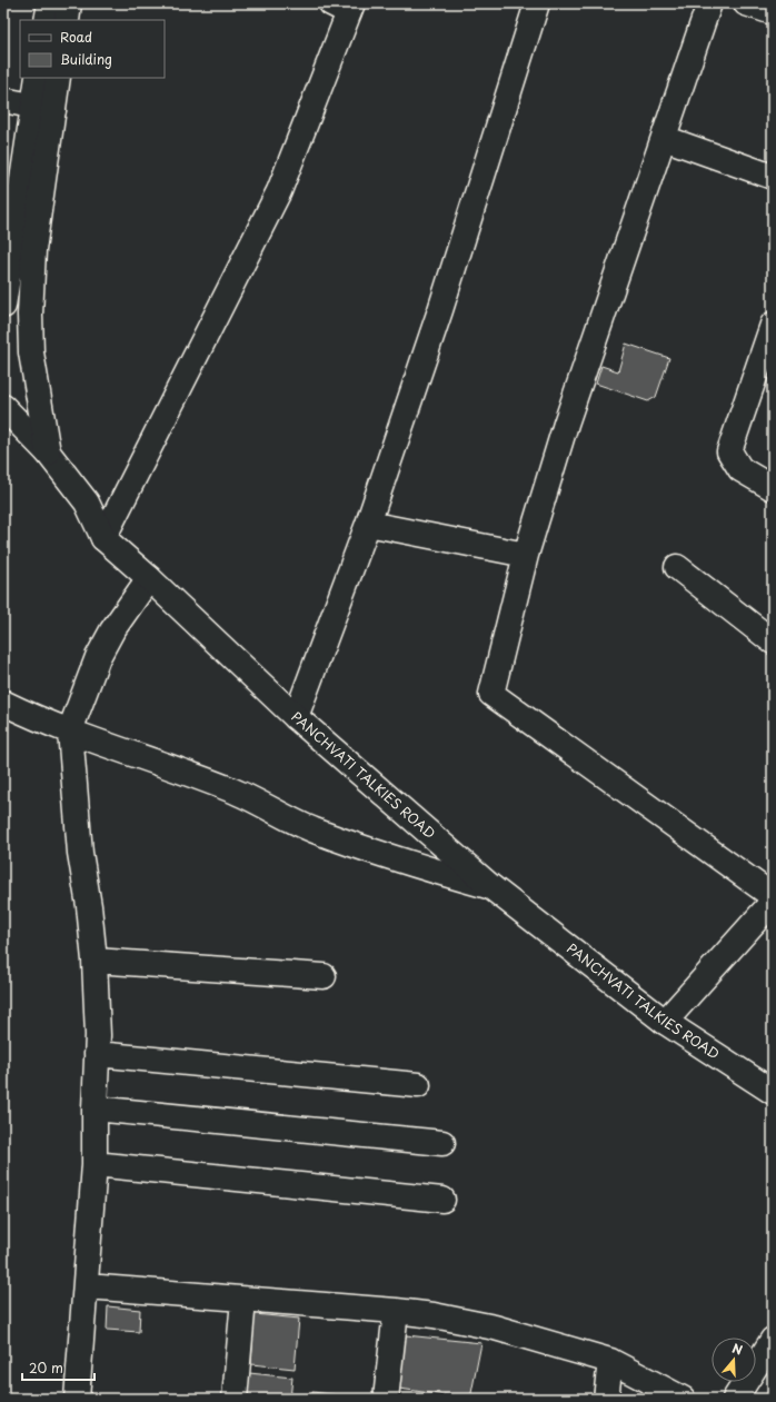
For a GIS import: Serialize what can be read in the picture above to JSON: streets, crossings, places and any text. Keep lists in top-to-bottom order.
{
  "streets": {
    "street": ["PANCHVATI TALKIES ROAD"]
  },
  "legend": ["Road", "Building"],
  "scale_bar": "20 m",
  "north": "top"
}
